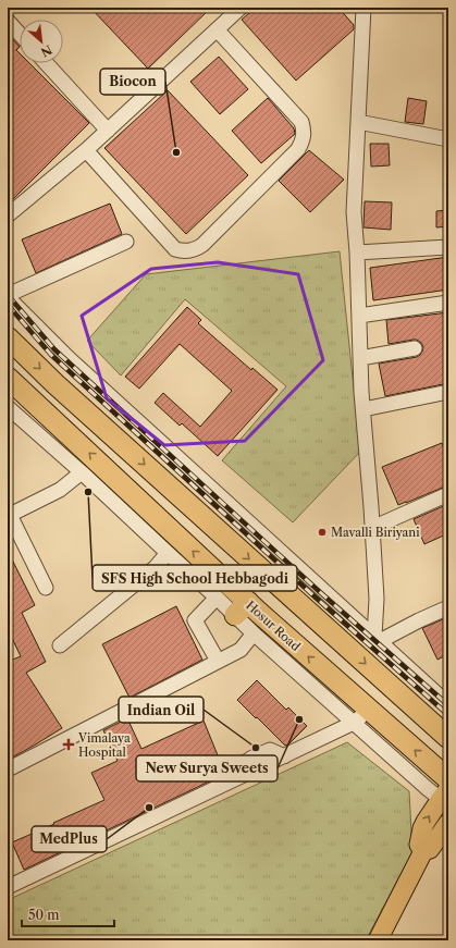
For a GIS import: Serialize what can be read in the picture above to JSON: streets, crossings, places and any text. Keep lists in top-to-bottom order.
{
  "streets": {
    "highway": ["Hosur Road"]
  },
  "places": {
    "other": [
      "Biocon",
      "SFS High School Hebbagodi",
      "Mavalli Biriyani",
      "New Surya Sweets",
      "Indian Oil",
      "MedPlus"
    ],
    "health": ["Vimalaya Hospital"]
  },
  "scale_bar": "50 m",
  "north": "bottom right"
}
